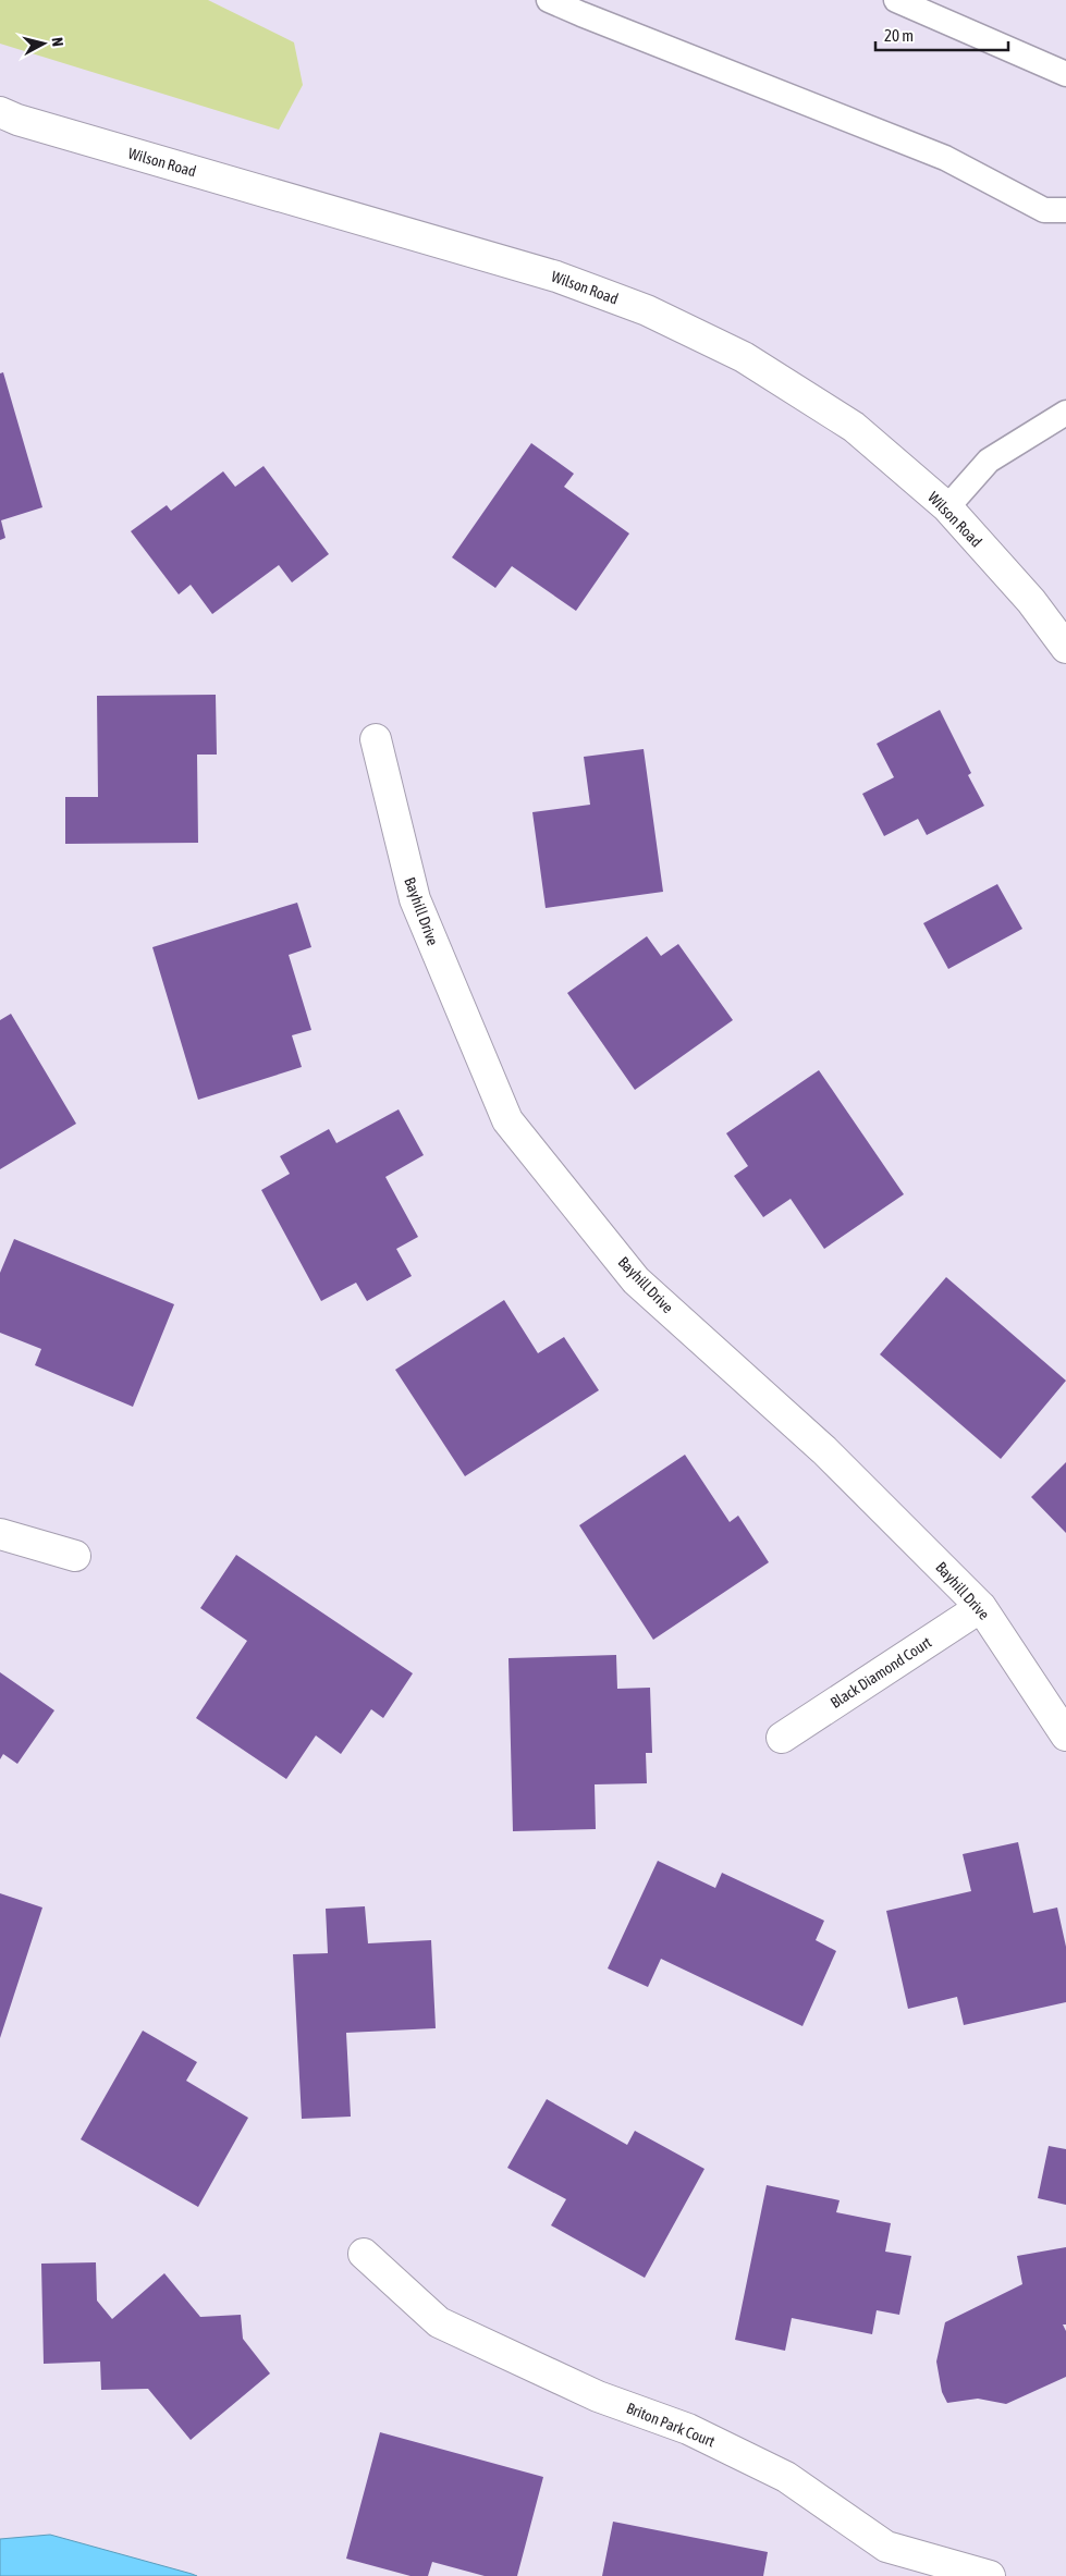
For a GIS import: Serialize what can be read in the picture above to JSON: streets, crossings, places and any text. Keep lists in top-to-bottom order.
{
  "streets": {
    "street": [
      "Wilson Road",
      "Bayhill Drive",
      "Black Diamond Court",
      "Briton Park Court"
    ]
  },
  "crossings": [
    ["Bayhill Drive", "Black Diamond Court"]
  ],
  "scale_bar": "20 m",
  "north": "right"
}
